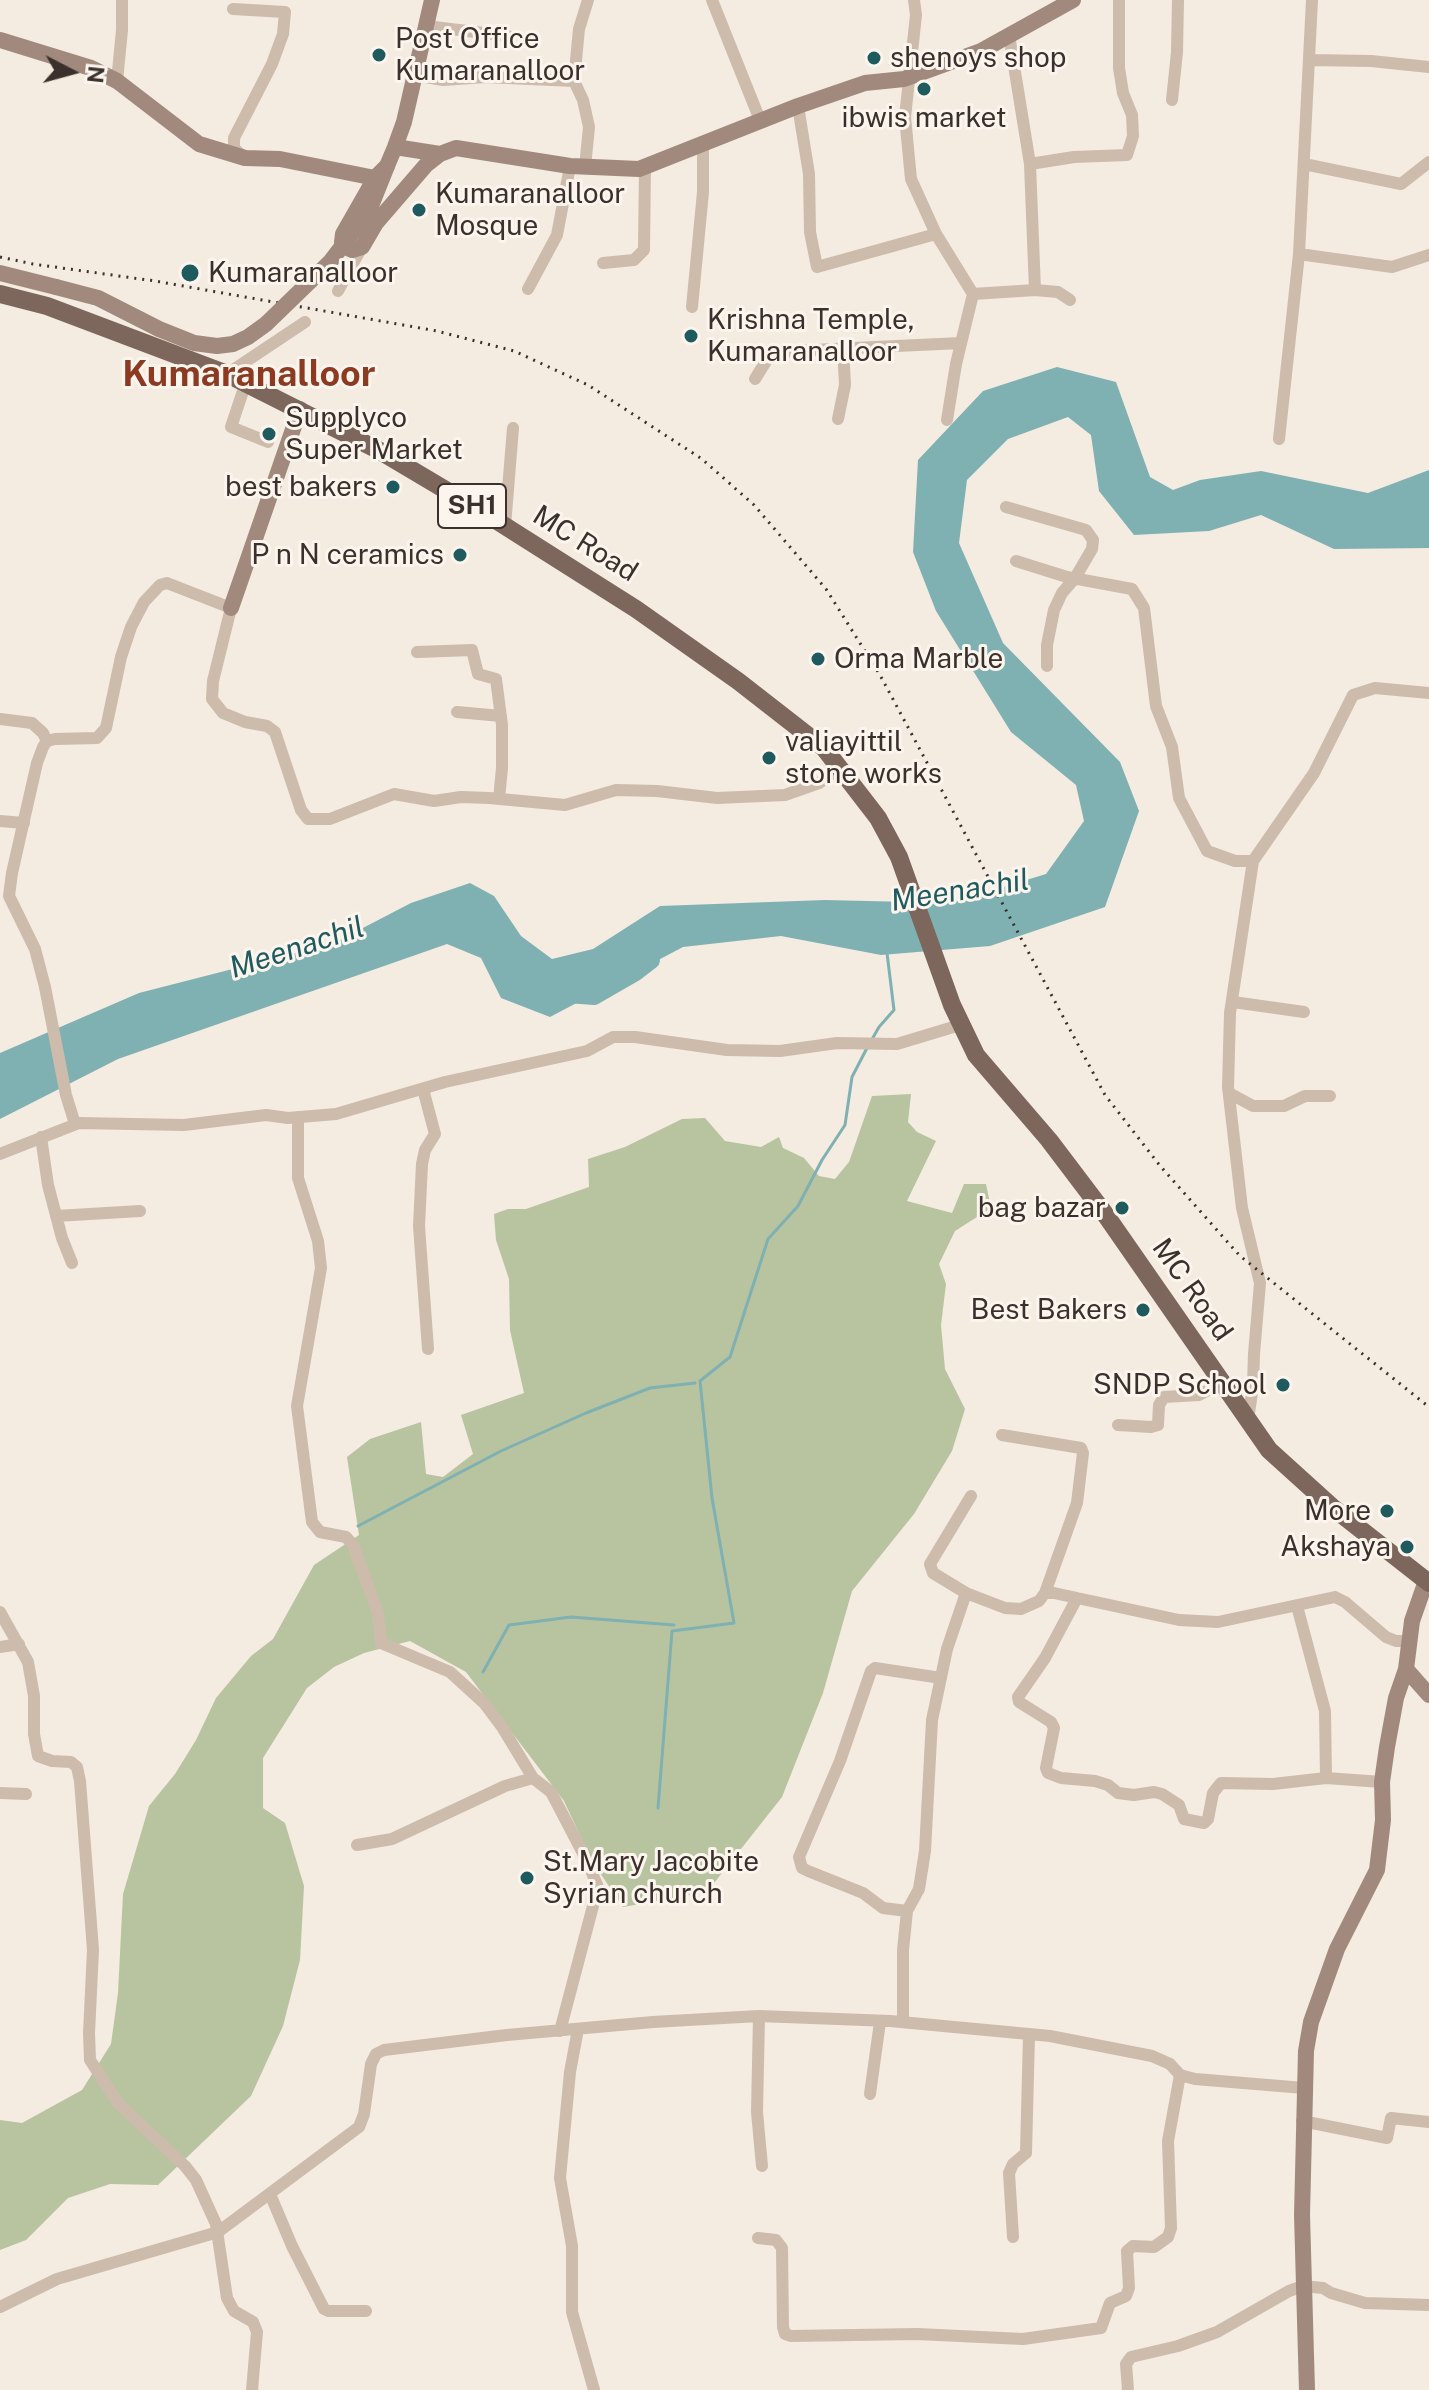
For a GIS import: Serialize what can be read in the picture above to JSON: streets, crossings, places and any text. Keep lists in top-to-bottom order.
{
  "streets": {
    "main road": ["SH1", "MC Road"]
  },
  "districts": ["Kumaranalloor"],
  "water": ["Meenachil"],
  "places": [
    "Post Office Kumaranalloor",
    "shenoys shop",
    "ibwis market",
    "Kumaranalloor Mosque",
    "Kumaranalloor",
    "Krishna Temple, Kumaranalloor",
    "Supplyco Super Market",
    "best bakers",
    "P n N ceramics",
    "Orma Marble",
    "valiayittil stone works",
    "bag bazar",
    "Best Bakers",
    "SNDP School",
    "More",
    "Akshaya",
    "St.Mary Jacobite Syrian church"
  ],
  "north": "right"
}
